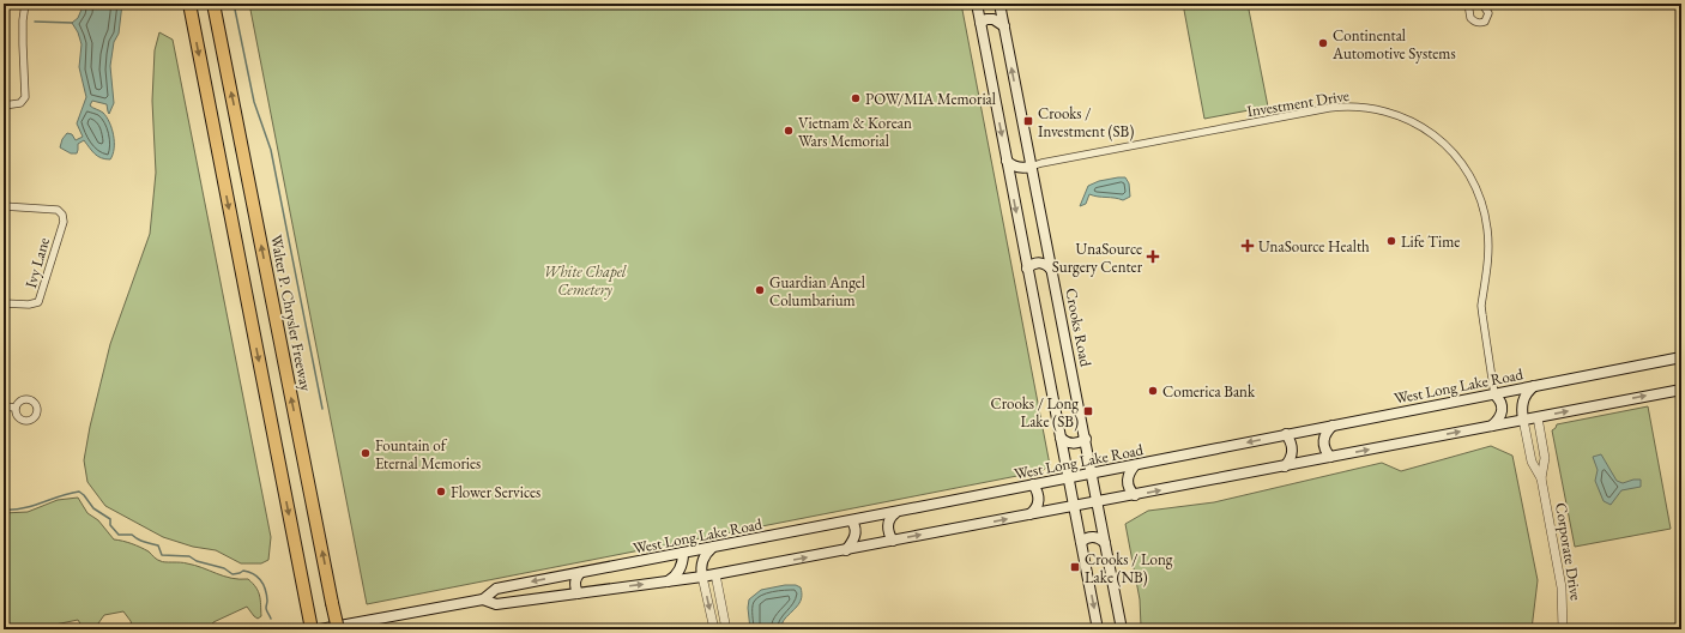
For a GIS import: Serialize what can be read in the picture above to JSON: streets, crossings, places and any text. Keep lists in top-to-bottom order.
{
  "streets": {
    "highway": ["Walter P. Chrysler Freeway"],
    "main road": ["Crooks Road", "West Long Lake Road"],
    "street": ["Investment Drive", "Ivy Lane", "Corporate Drive"]
  },
  "crossings": [
    ["Investment Drive", "Crooks Road"],
    ["Investment Drive", "West Long Lake Road"],
    ["Crooks Road", "West Long Lake Road"],
    ["West Long Lake Road", "Corporate Drive"]
  ],
  "parks": ["White Chapel Cemetery"],
  "places": {
    "other": [
      "Continental Automotive Systems",
      "POW/MIA Memorial",
      "Vietnam & Korean Wars Memorial",
      "Life Time",
      "Guardian Angel Columbarium",
      "Comerica Bank",
      "Fountain of Eternal Memories",
      "Flower Services"
    ],
    "transit": ["Crooks / Investment (SB)", "Crooks / Long Lake (SB)", "Crooks / Long Lake (NB)"],
    "health": ["UnaSource Health", "UnaSource Surgery Center"]
  }
}
